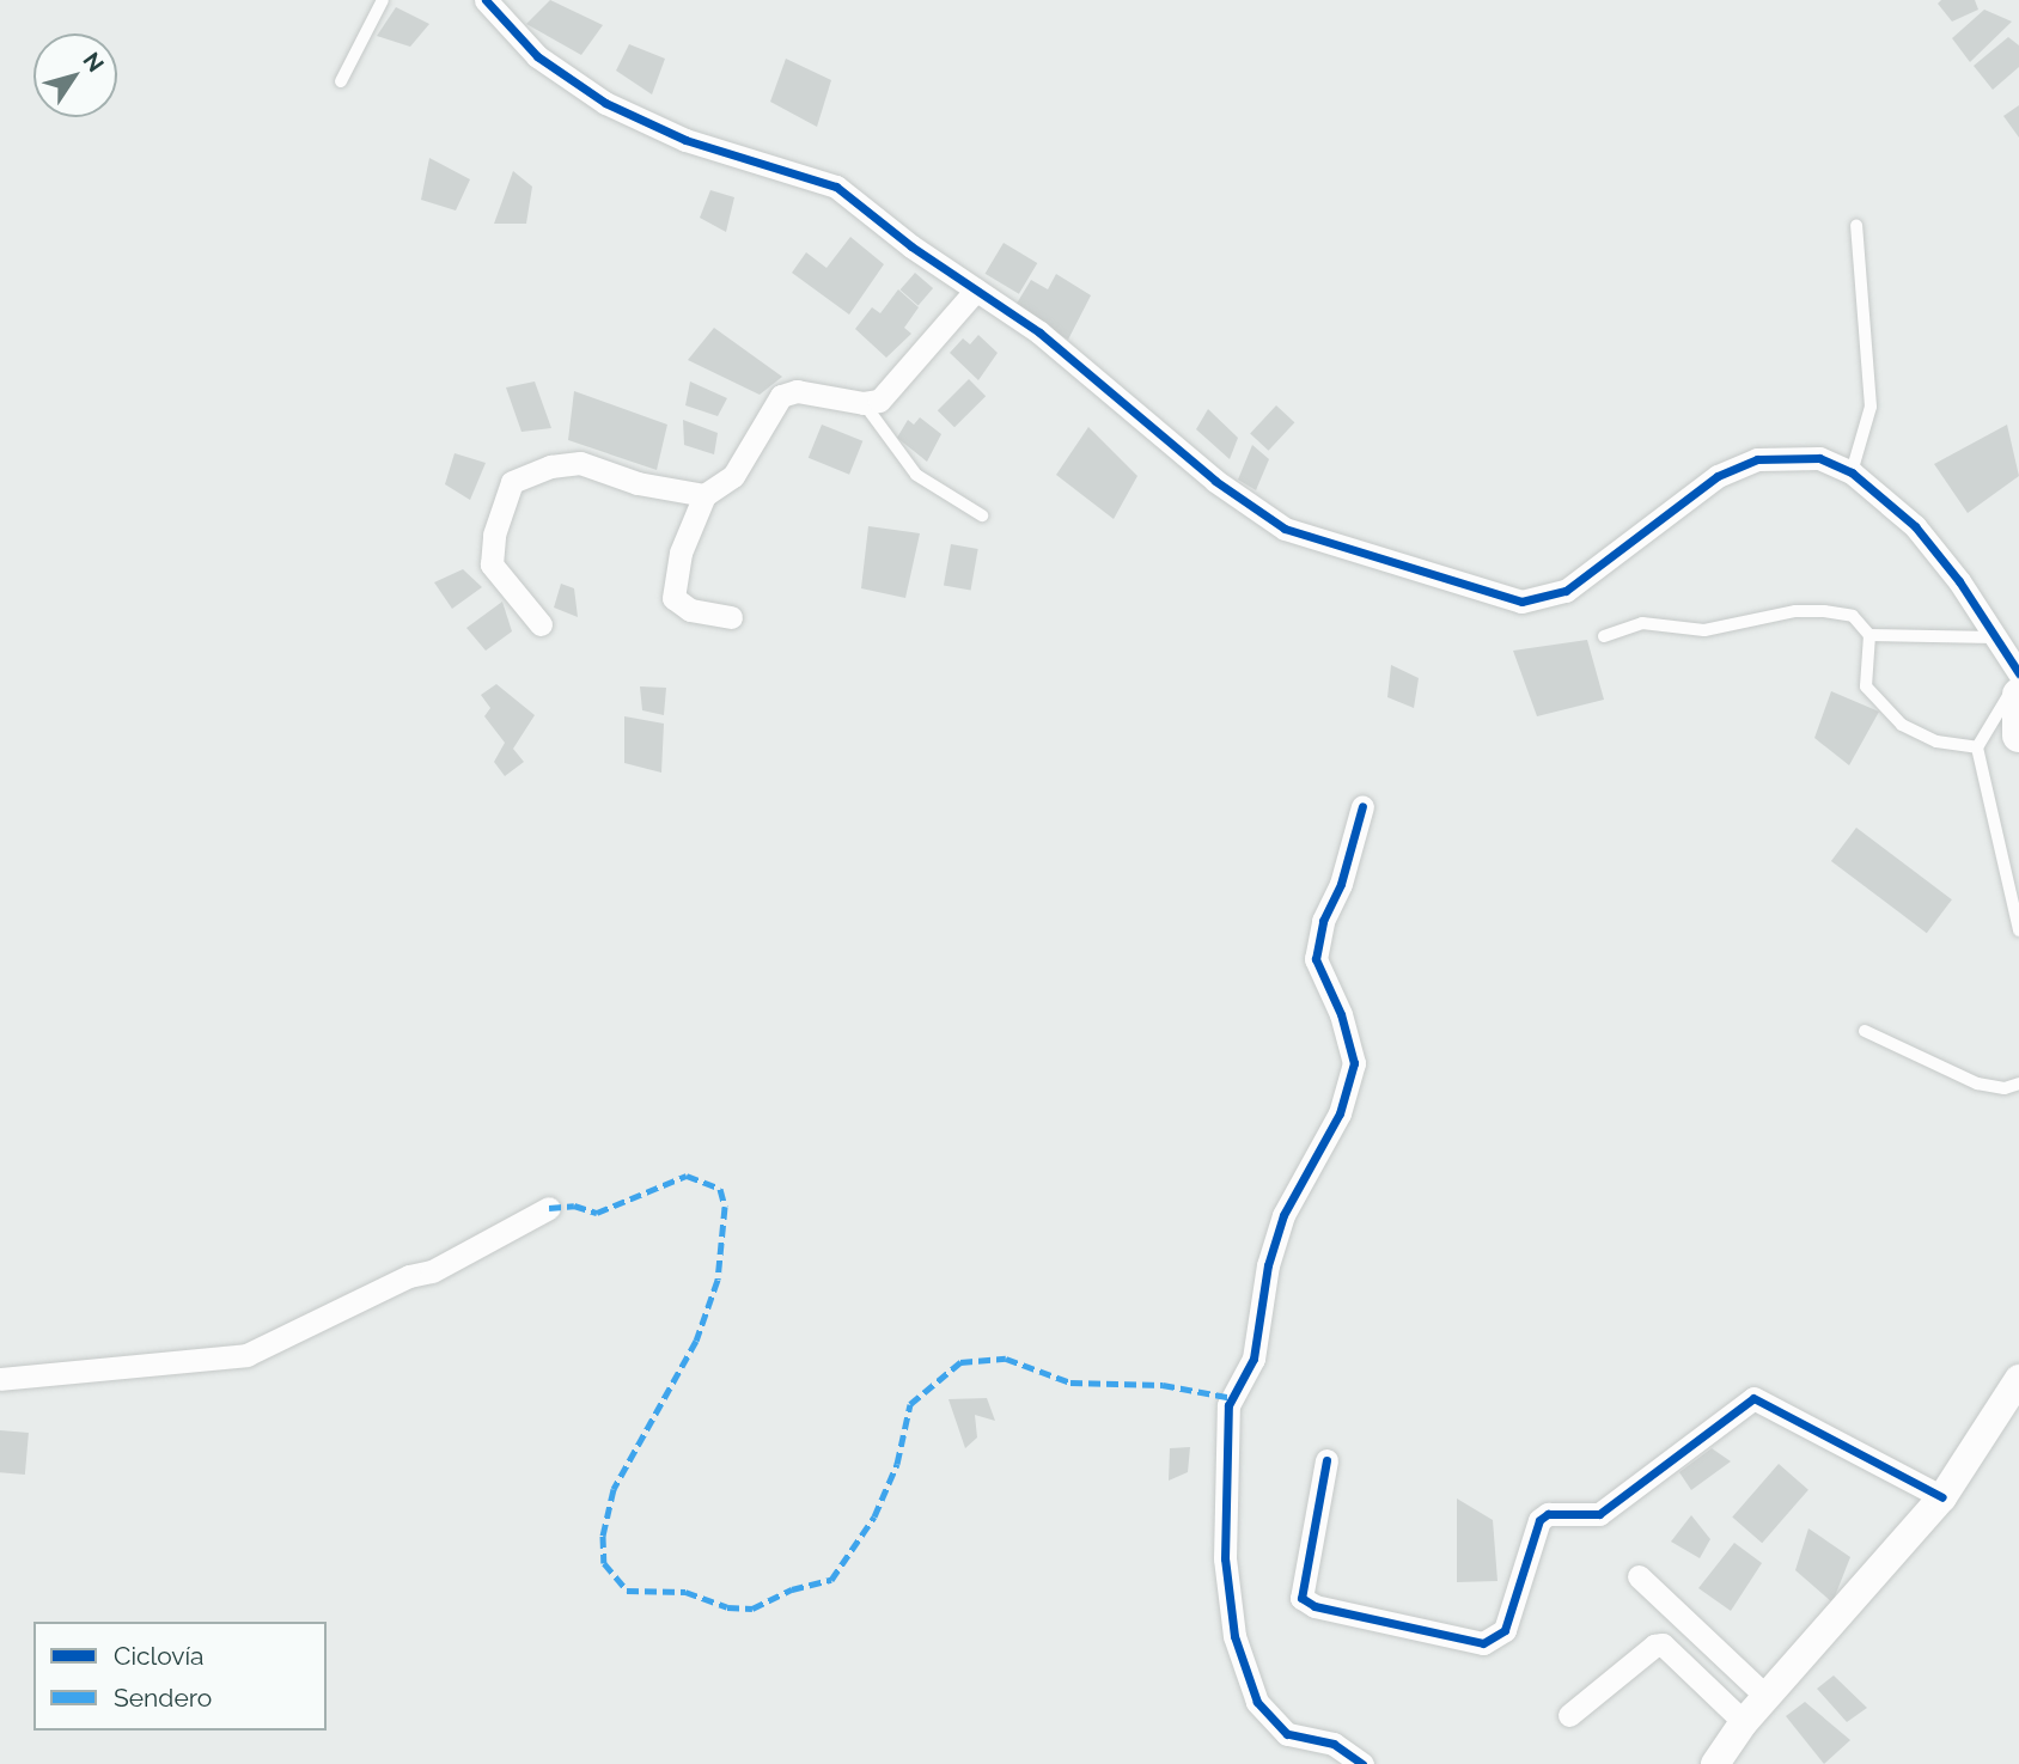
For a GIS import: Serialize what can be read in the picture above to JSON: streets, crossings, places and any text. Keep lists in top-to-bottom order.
{
  "legend": ["Ciclovía", "Sendero"],
  "north": "top right"
}
